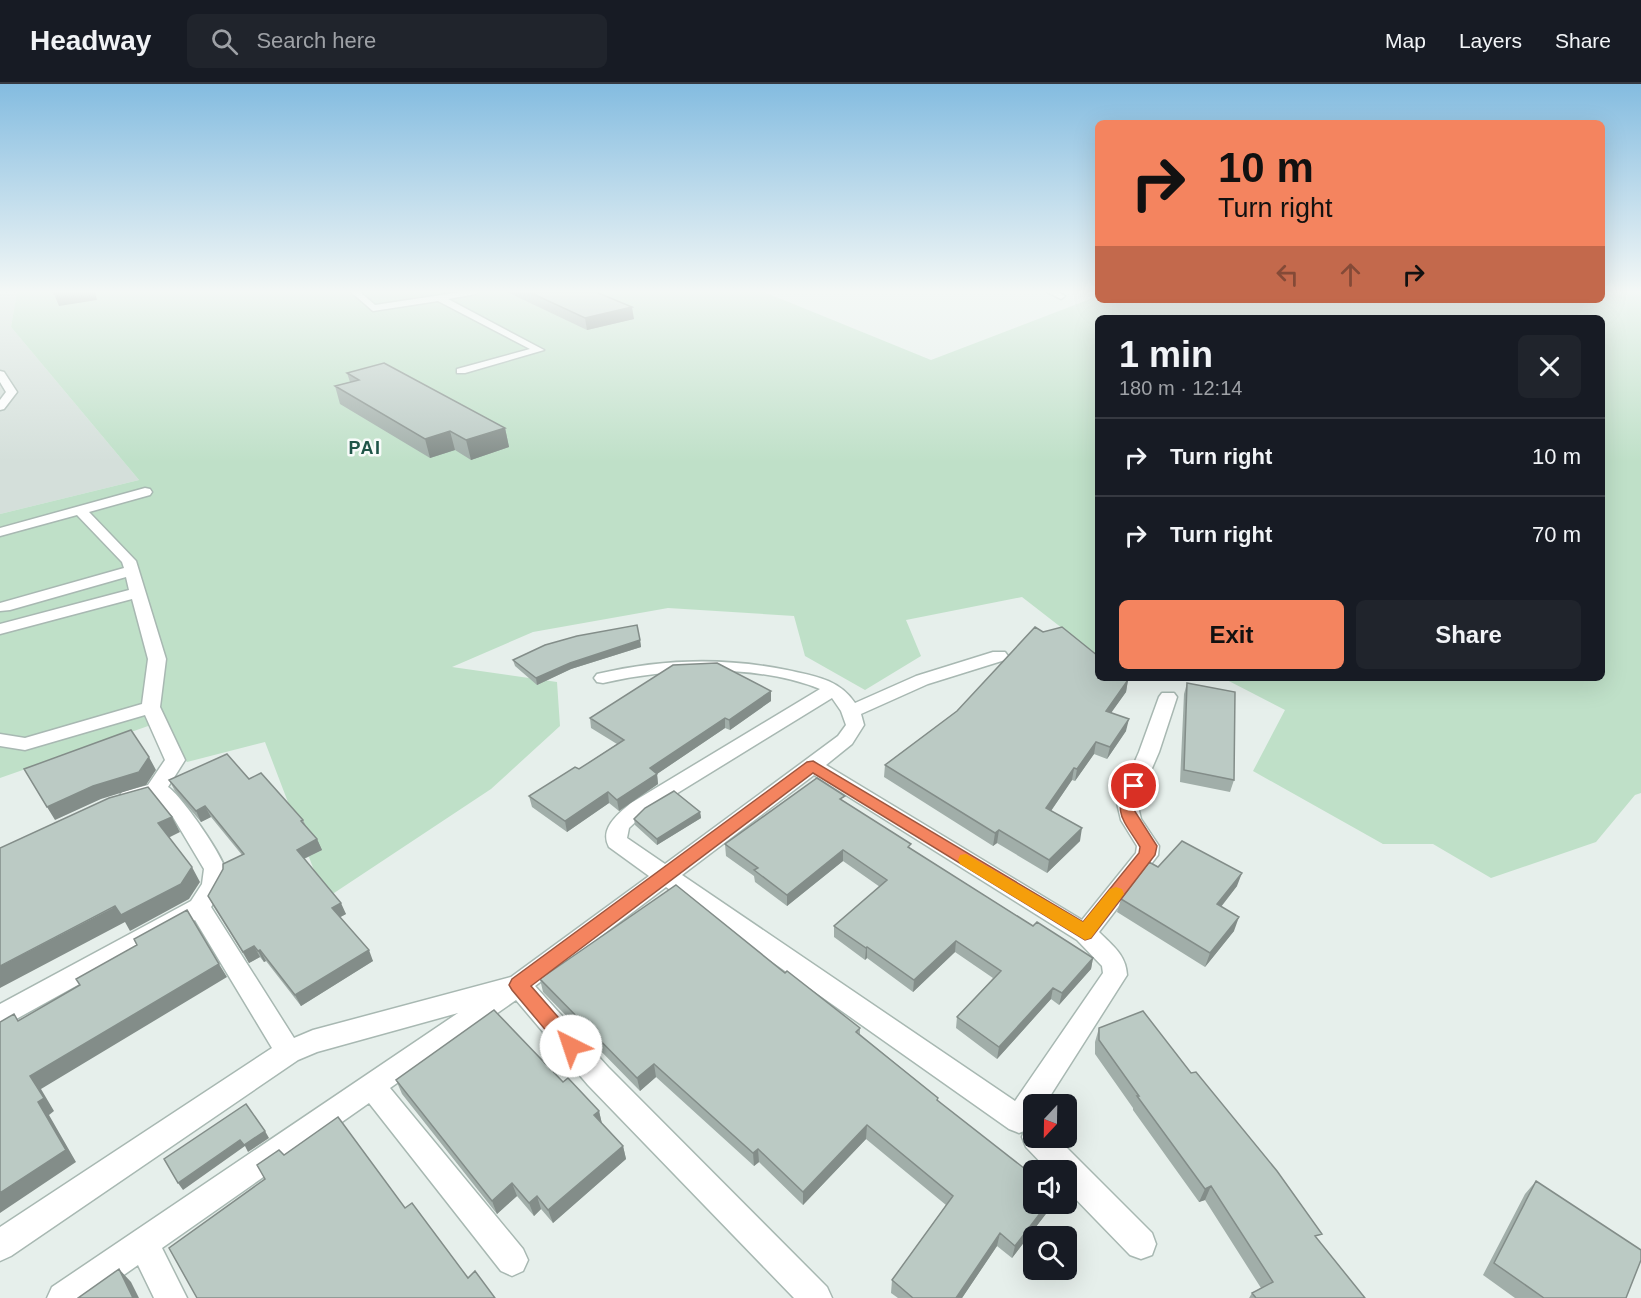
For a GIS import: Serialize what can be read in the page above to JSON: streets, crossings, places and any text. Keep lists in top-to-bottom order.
{
  "districts": ["PAI"],
  "north": "bottom",
  "page": {
    "header": "Headway",
    "search": "Search here",
    "nav": ["Map", "Layers", "Share"],
    "turn": ["10 m", "Turn right"],
    "heading": ["1 min", "180 m · 12:14"],
    "list": [
      {
        "name": "Turn right",
        "value": "10 m"
      },
      {
        "name": "Turn right",
        "value": "70 m"
      }
    ],
    "buttons": ["Exit", "Share"]
  }
}
